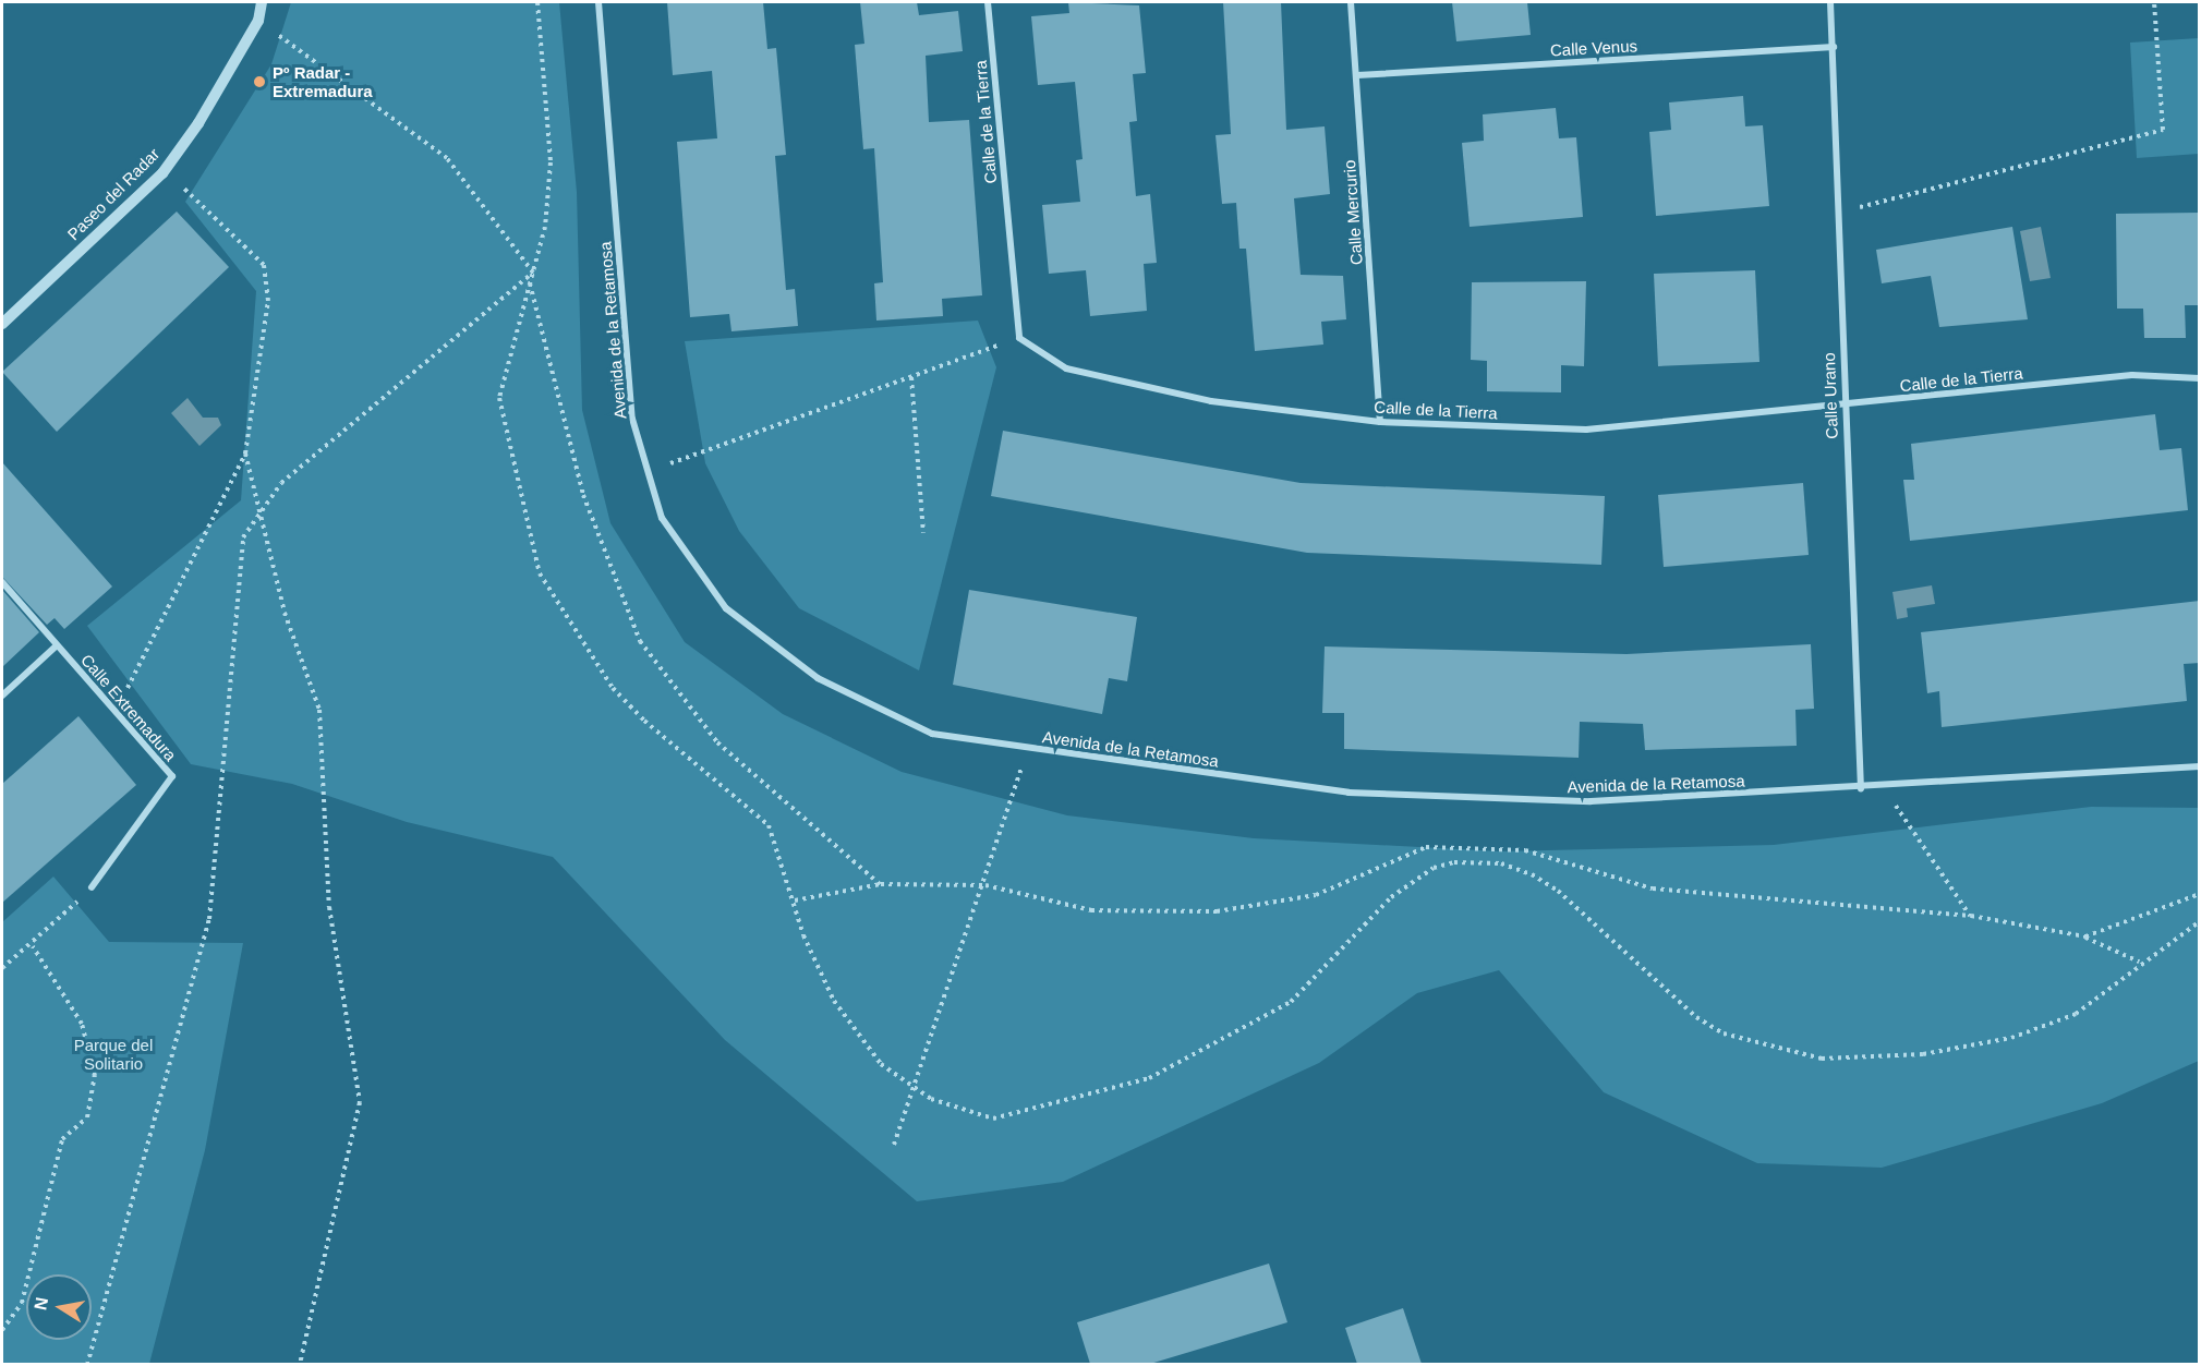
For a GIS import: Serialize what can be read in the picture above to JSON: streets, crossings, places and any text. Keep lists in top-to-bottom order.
{
  "streets": {
    "street": [
      "Calle Venus",
      "Calle de la Tierra",
      "Paseo del Radar",
      "Calle Mercurio",
      "Avenida de la Retamosa",
      "Calle Urano",
      "Calle Extremadura"
    ]
  },
  "crossings": [
    ["Calle Venus", "Calle Mercurio"],
    ["Calle Venus", "Calle Urano"],
    ["Calle de la Tierra", "Calle Mercurio"],
    ["Calle de la Tierra", "Calle Urano"],
    ["Avenida de la Retamosa", "Calle Urano"]
  ],
  "parks": ["Parque del Solitario"],
  "places": ["Pº Radar - Extremadura"],
  "north": "left"
}
